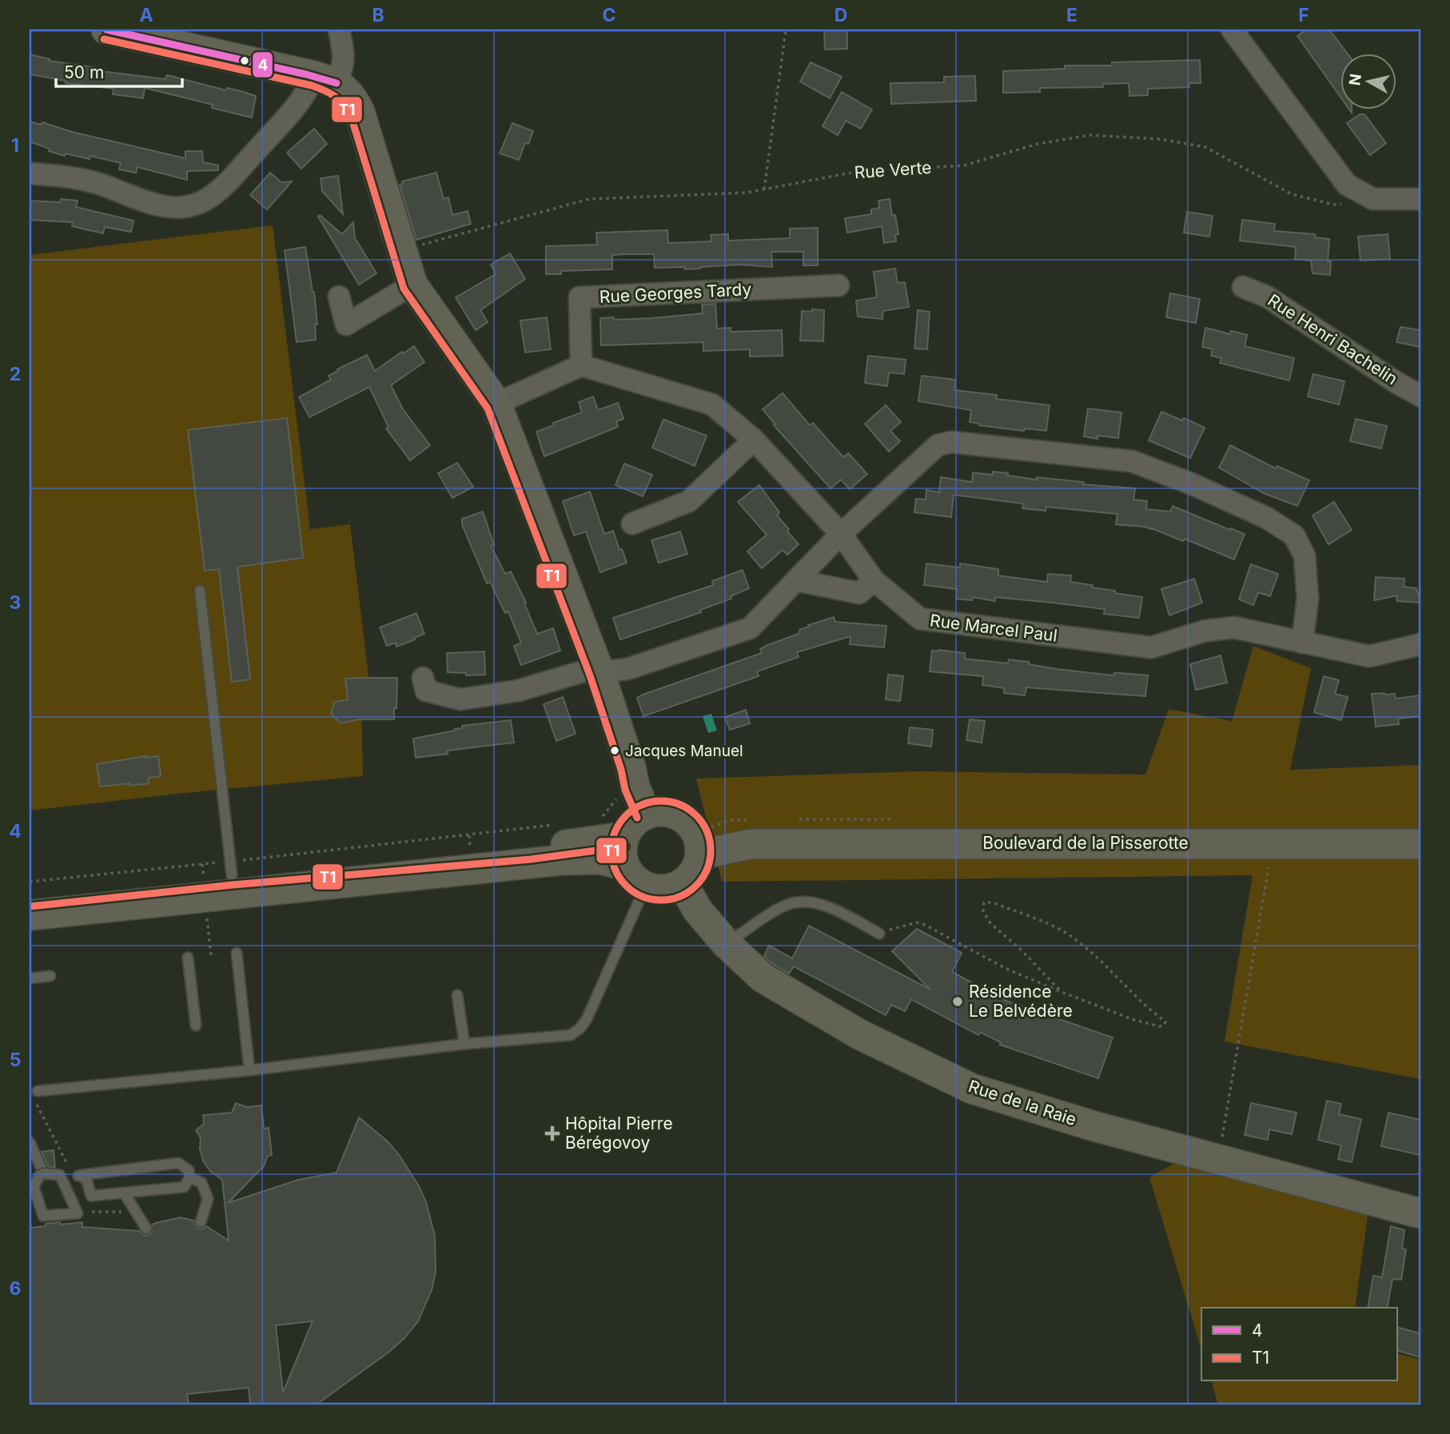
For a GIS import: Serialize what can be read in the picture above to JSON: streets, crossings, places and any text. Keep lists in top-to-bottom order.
{
  "streets": {
    "street": [
      "Rue Georges Tardy",
      "Rue Henri Bachelin",
      "Rue Marcel Paul",
      "Boulevard de la Pisserotte",
      "Rue de la Raie"
    ],
    "path": ["Rue Verte"]
  },
  "crossings": [
    ["Rue Georges Tardy", "Rue Marcel Paul"],
    ["Boulevard de la Pisserotte", "Rue de la Raie"]
  ],
  "places": {
    "other": ["Jacques Manuel", "Résidence Le Belvédère"],
    "health": ["Hôpital Pierre Bérégovoy"]
  },
  "lines": ["transit line 4", "transit line T1"],
  "legend": ["4", "T1"],
  "scale_bar": "50 m",
  "north": "left",
  "grid": {
    "columns": [
      "A",
      "B",
      "C",
      "D",
      "E",
      "F"
    ],
    "rows": [
      "1",
      "2",
      "3",
      "4",
      "5",
      "6"
    ]
  }
}
